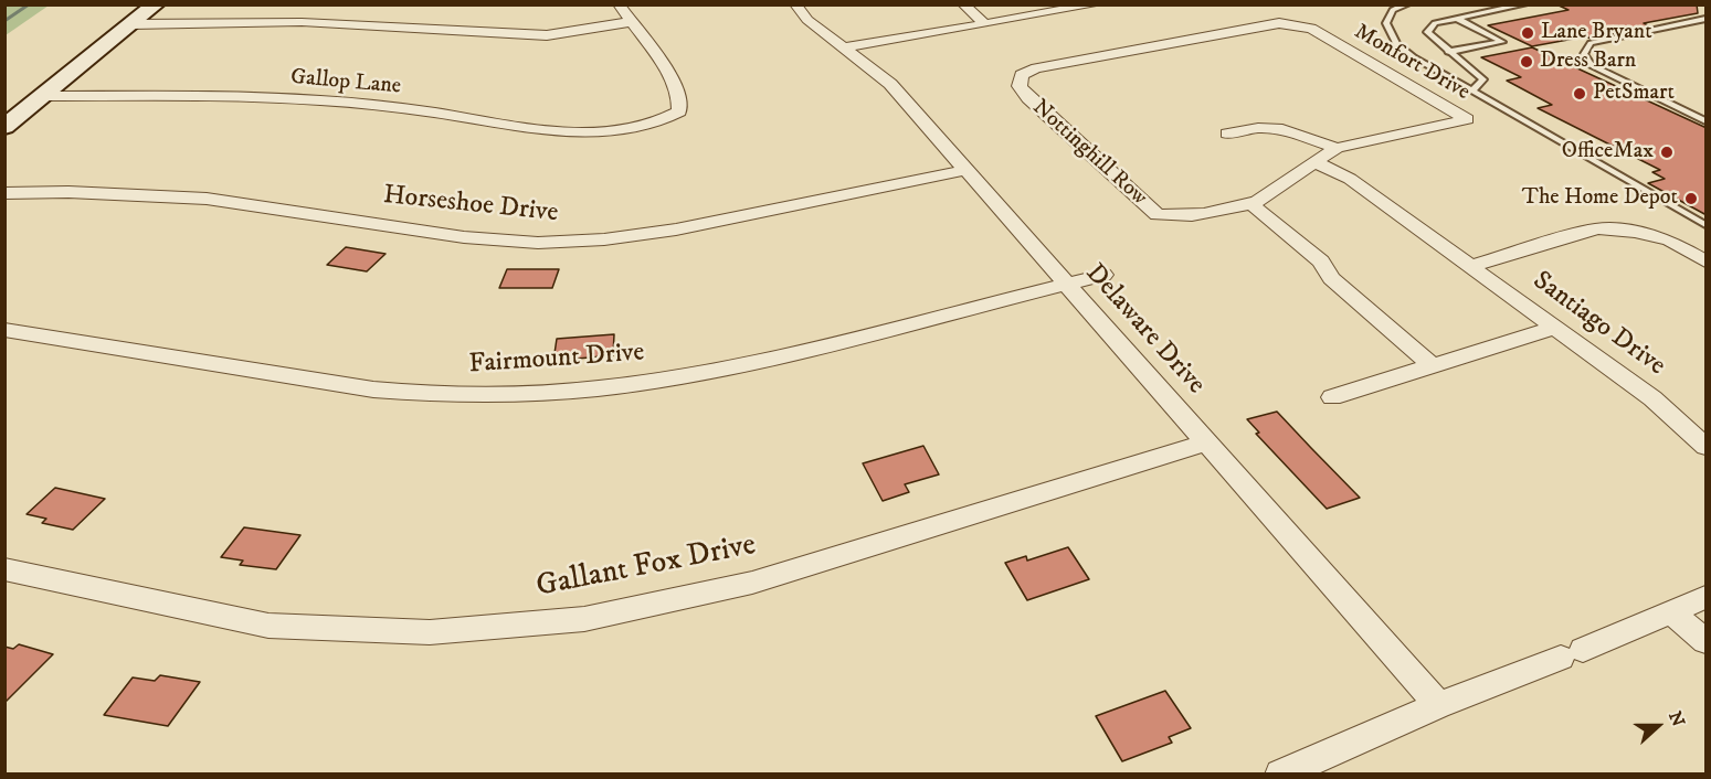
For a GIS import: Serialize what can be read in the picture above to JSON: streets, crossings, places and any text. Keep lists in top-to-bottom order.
{
  "streets": {
    "street": [
      "Monfort Drive",
      "Gallop Lane",
      "Nottinghill Row",
      "Horseshoe Drive",
      "Santiago Drive",
      "Delaware Drive",
      "Fairmount Drive",
      "Gallant Fox Drive"
    ]
  },
  "crossings": [
    ["Monfort Drive", "Nottinghill Row"],
    ["Nottinghill Row", "Santiago Drive"],
    ["Horseshoe Drive", "Delaware Drive"],
    ["Delaware Drive", "Fairmount Drive"],
    ["Delaware Drive", "Gallant Fox Drive"]
  ],
  "places": [
    "Lane Bryant",
    "Dress Barn",
    "PetSmart",
    "OfficeMax",
    "The Home Depot"
  ],
  "north": "right"
}
